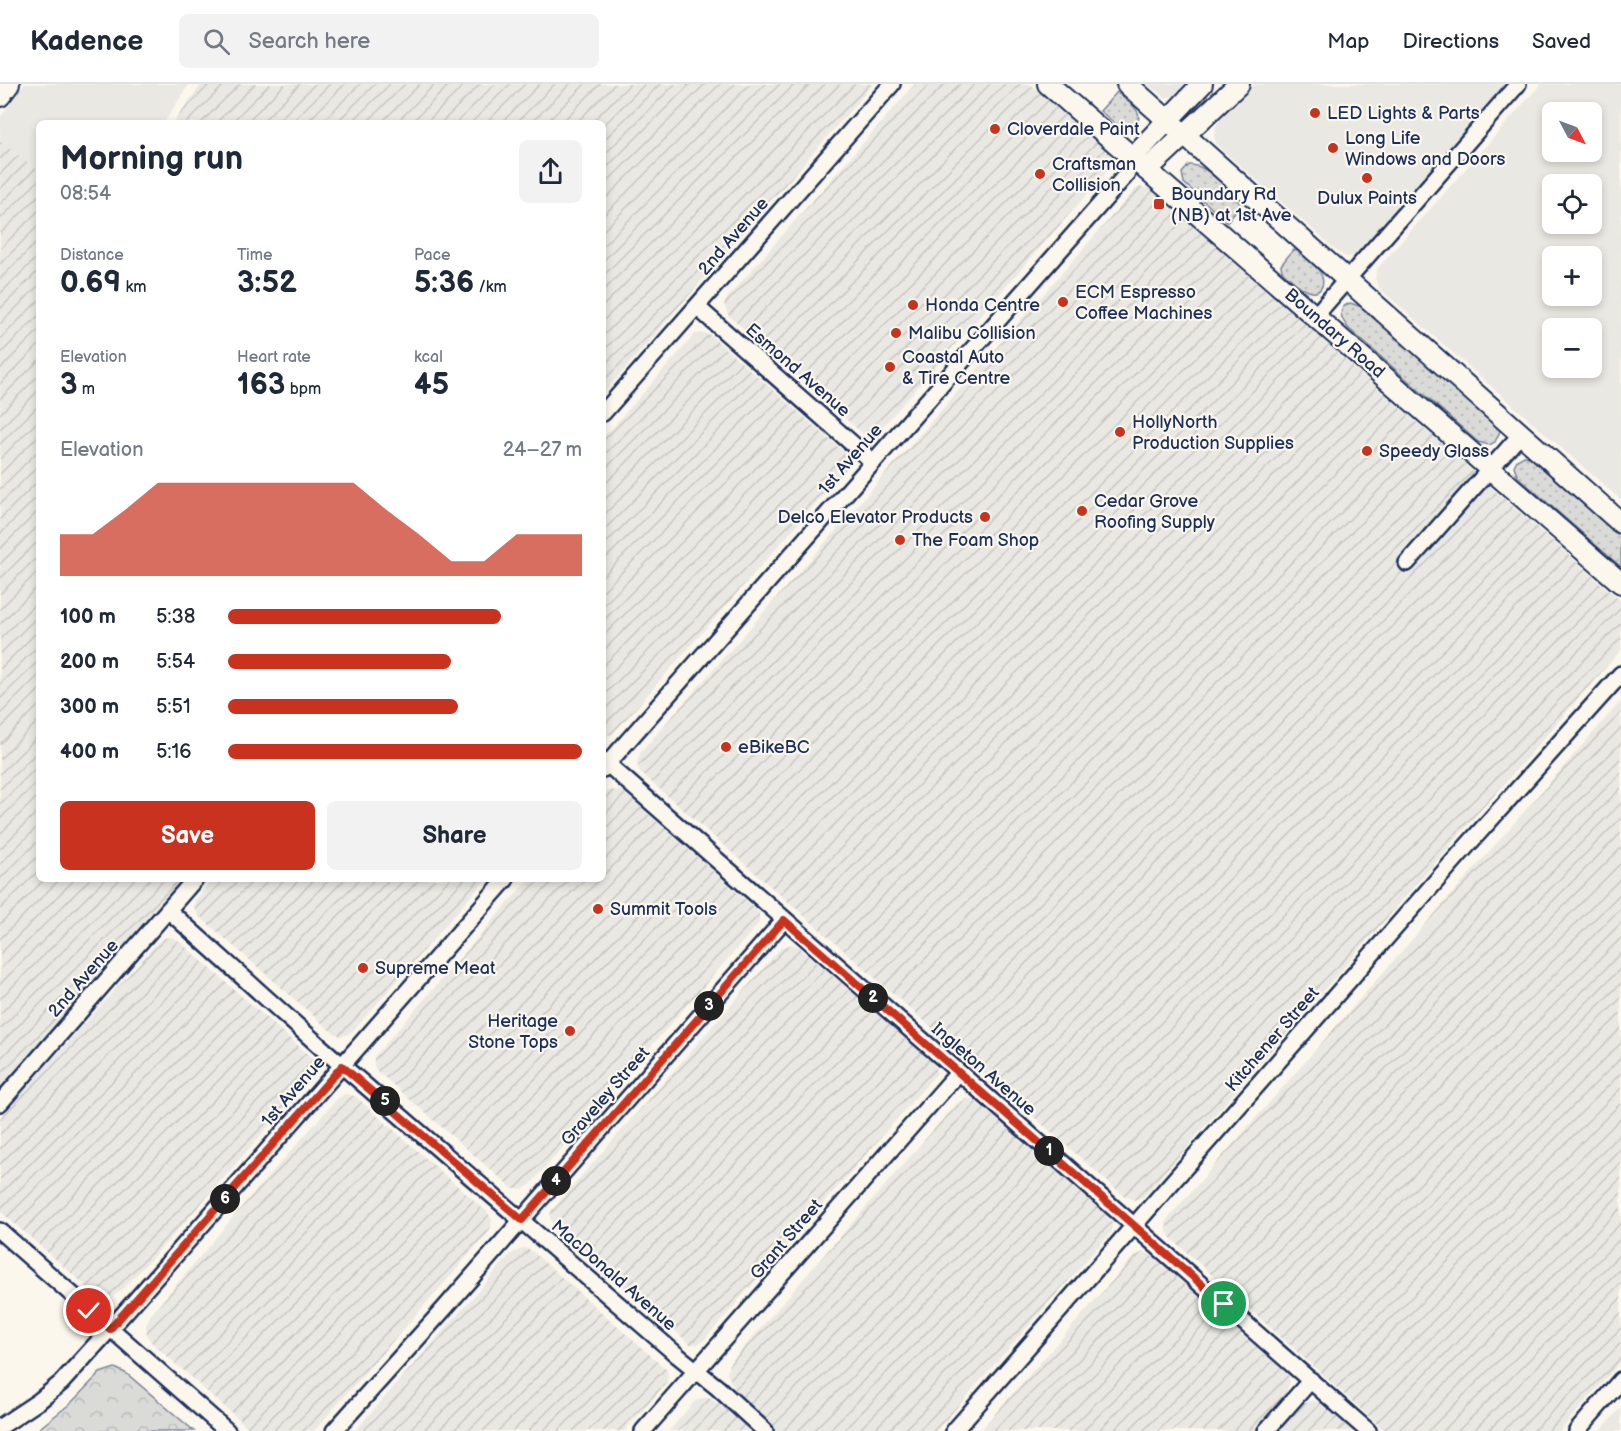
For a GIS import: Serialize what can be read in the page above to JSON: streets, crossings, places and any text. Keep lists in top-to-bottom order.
{
  "streets": {
    "main road": ["Boundary Road"],
    "street": [
      "2nd Avenue",
      "Esmond Avenue",
      "1st Avenue",
      "Kitchener Street",
      "Ingleton Avenue",
      "Graveley Street",
      "Grant Street",
      "MacDonald Avenue"
    ]
  },
  "crossings": [
    ["2nd Avenue", "Esmond Avenue"],
    ["2nd Avenue", "MacDonald Avenue"],
    ["Boundary Road", "1st Avenue"],
    ["Esmond Avenue", "1st Avenue"],
    ["1st Avenue", "MacDonald Avenue"],
    ["Kitchener Street", "Ingleton Avenue"],
    ["Ingleton Avenue", "Graveley Street"],
    ["Ingleton Avenue", "Grant Street"],
    ["Graveley Street", "MacDonald Avenue"],
    ["Grant Street", "MacDonald Avenue"]
  ],
  "places": {
    "other": [
      "LED Lights & Parts",
      "Cloverdale Paint",
      "Long Life Windows and Doors",
      "Craftsman Collision",
      "Dulux Paints",
      "ECM Espresso Coffee Machines",
      "Honda Centre",
      "Malibu Collision",
      "Coastal Auto & Tire Centre",
      "HollyNorth Production Supplies",
      "Speedy Glass",
      "Cedar Grove Roofing Supply",
      "Delco Elevator Products",
      "The Foam Shop",
      "eBikeBC",
      "Summit Tools",
      "Supreme Meat",
      "Heritage Stone Tops"
    ],
    "transit": ["Boundary Rd (NB) at 1st Ave"]
  },
  "north": "bottom right",
  "page": {
    "header": "Kadence",
    "search": "Search here",
    "nav": ["Map", "Directions", "Saved"],
    "map_buttons": ["+", "−"],
    "heading": ["Morning run", "08:54"],
    "stats": [
      ["Distance", "0.69 km"],
      ["Time", "3:52"],
      ["Pace", "5:36 /km"],
      ["Elevation", "3 m"],
      ["Heart rate", "163 bpm"],
      ["kcal", "45"]
    ],
    "chart": ["Elevation", "24–27 m"],
    "list": [
      {
        "name": "100 m",
        "note": "5:38"
      },
      {
        "name": "200 m",
        "note": "5:54"
      },
      {
        "name": "300 m",
        "note": "5:51"
      },
      {
        "name": "400 m",
        "note": "5:16"
      }
    ],
    "buttons": ["Save", "Share"],
    "pins": [
      "2",
      "3",
      "5",
      "1",
      "4",
      "6"
    ]
  }
}
